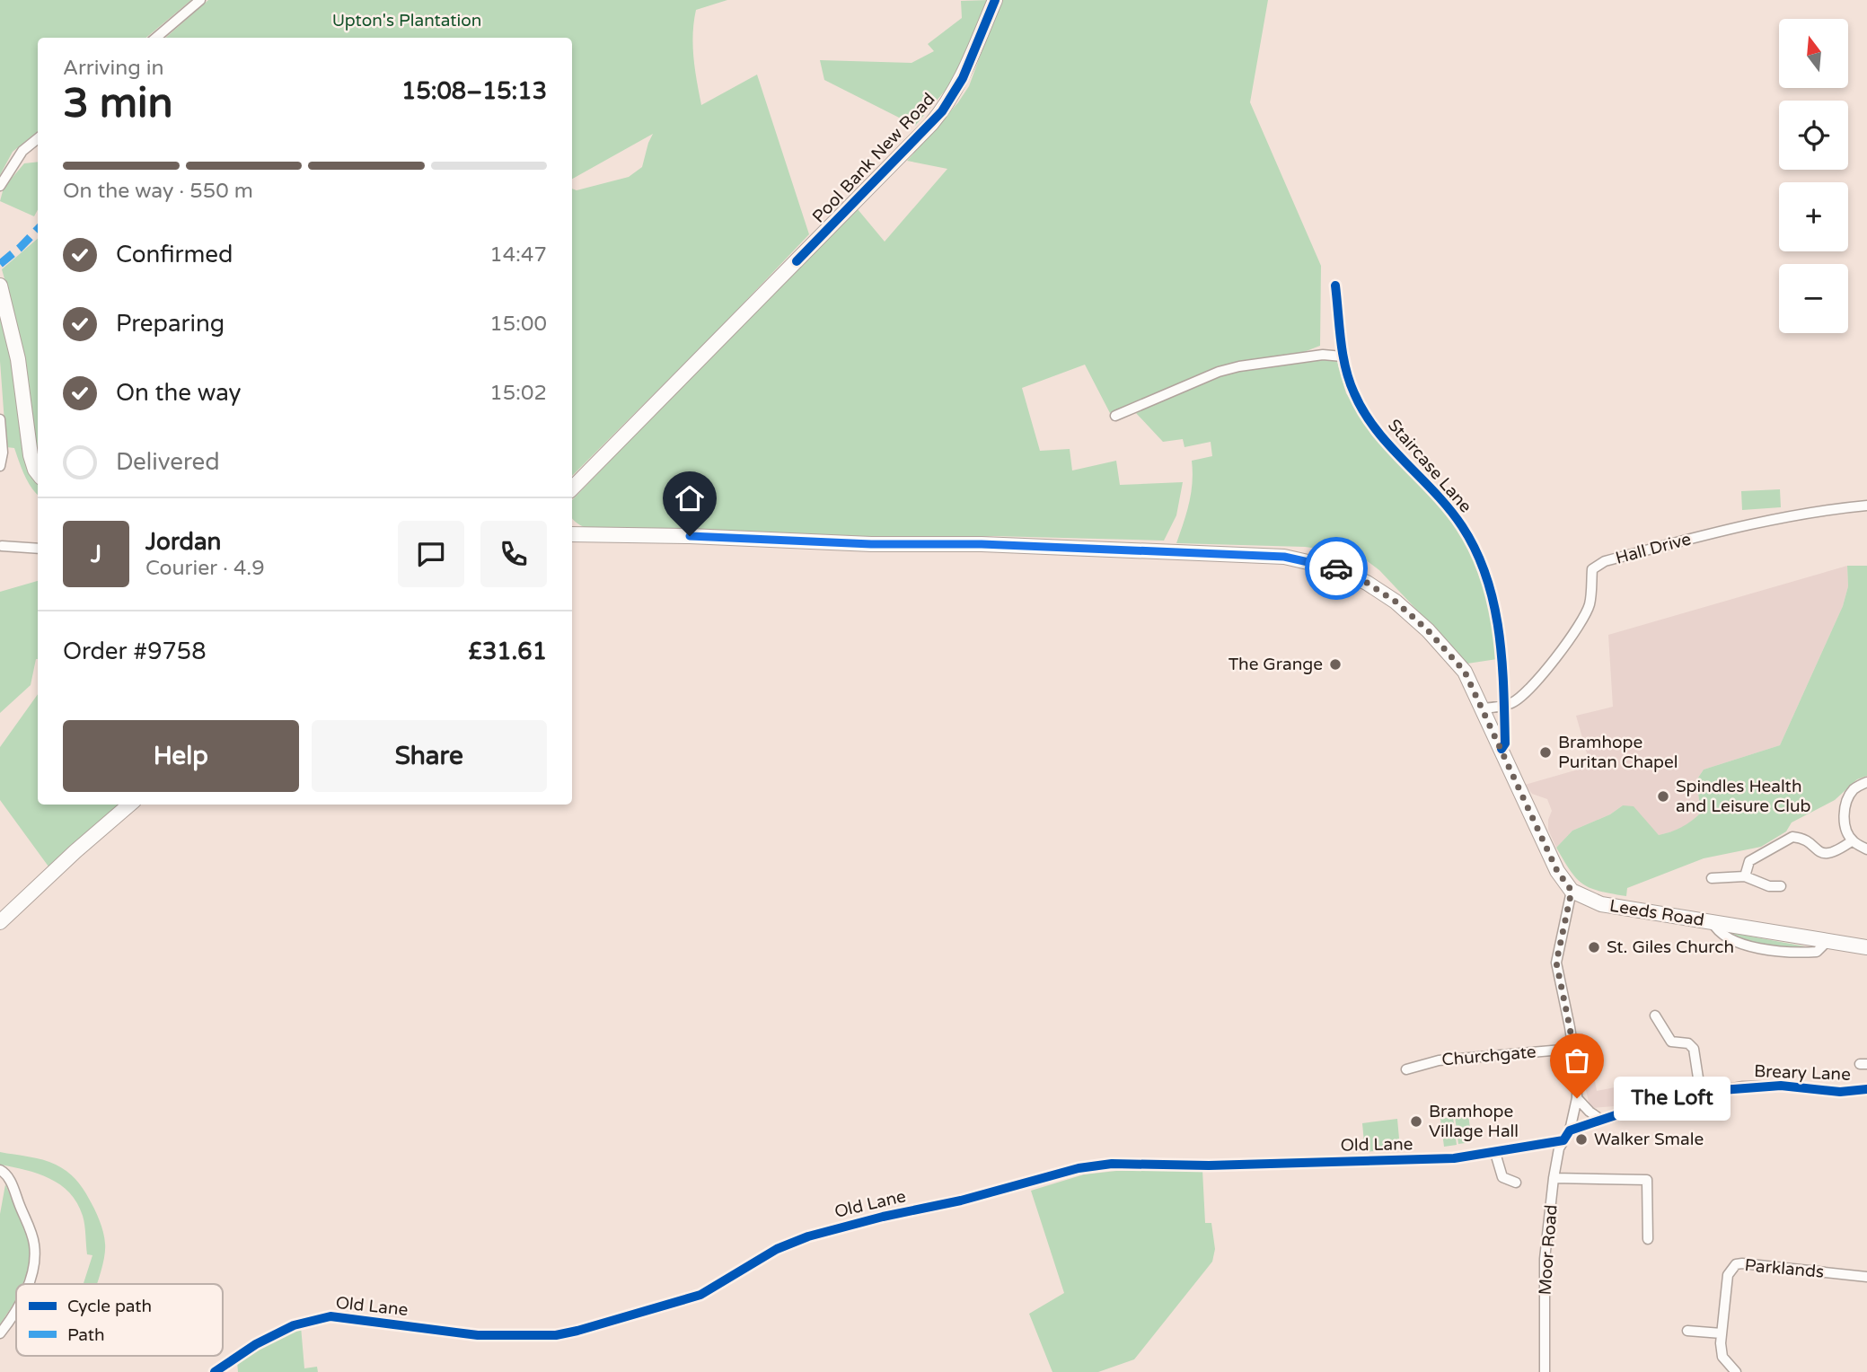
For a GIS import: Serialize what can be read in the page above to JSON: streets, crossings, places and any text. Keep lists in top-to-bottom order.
{
  "streets": {
    "highway": ["Pool Bank New Road", "Leeds Road"],
    "street": [
      "Staircase Lane",
      "Hall Drive",
      "Churchgate",
      "Breary Lane",
      "Old Lane",
      "Moor Road",
      "Parklands"
    ]
  },
  "crossings": [
    ["Staircase Lane", "Hall Drive"],
    ["Leeds Road", "Moor Road"],
    ["Churchgate", "Moor Road"],
    ["Breary Lane", "Moor Road"],
    ["Old Lane", "Moor Road"]
  ],
  "parks": ["Upton's Plantation"],
  "places": [
    "The Grange",
    "Bramhope Puritan Chapel",
    "Spindles Health and Leisure Club",
    "St. Giles Church",
    "The Loft",
    "Bramhope Village Hall",
    "Walker Smale"
  ],
  "legend": ["Cycle path", "Path"],
  "north": "top",
  "page": {
    "map_buttons": ["+", "−"],
    "heading": ["3 min", "Arriving in", "15:08–15:13"],
    "panel": [
      "Jordan",
      "Courier · 4.9",
      "Order #9758",
      "£31.61"
    ],
    "bar": "On the way · 550 m",
    "list": [
      ["Confirmed", "14:47"],
      ["Preparing", "15:00"],
      ["On the way", "15:02"],
      "Delivered"
    ],
    "round": "J",
    "buttons": ["Help", "Share"],
    "bubble": "The Loft"
  }
}
